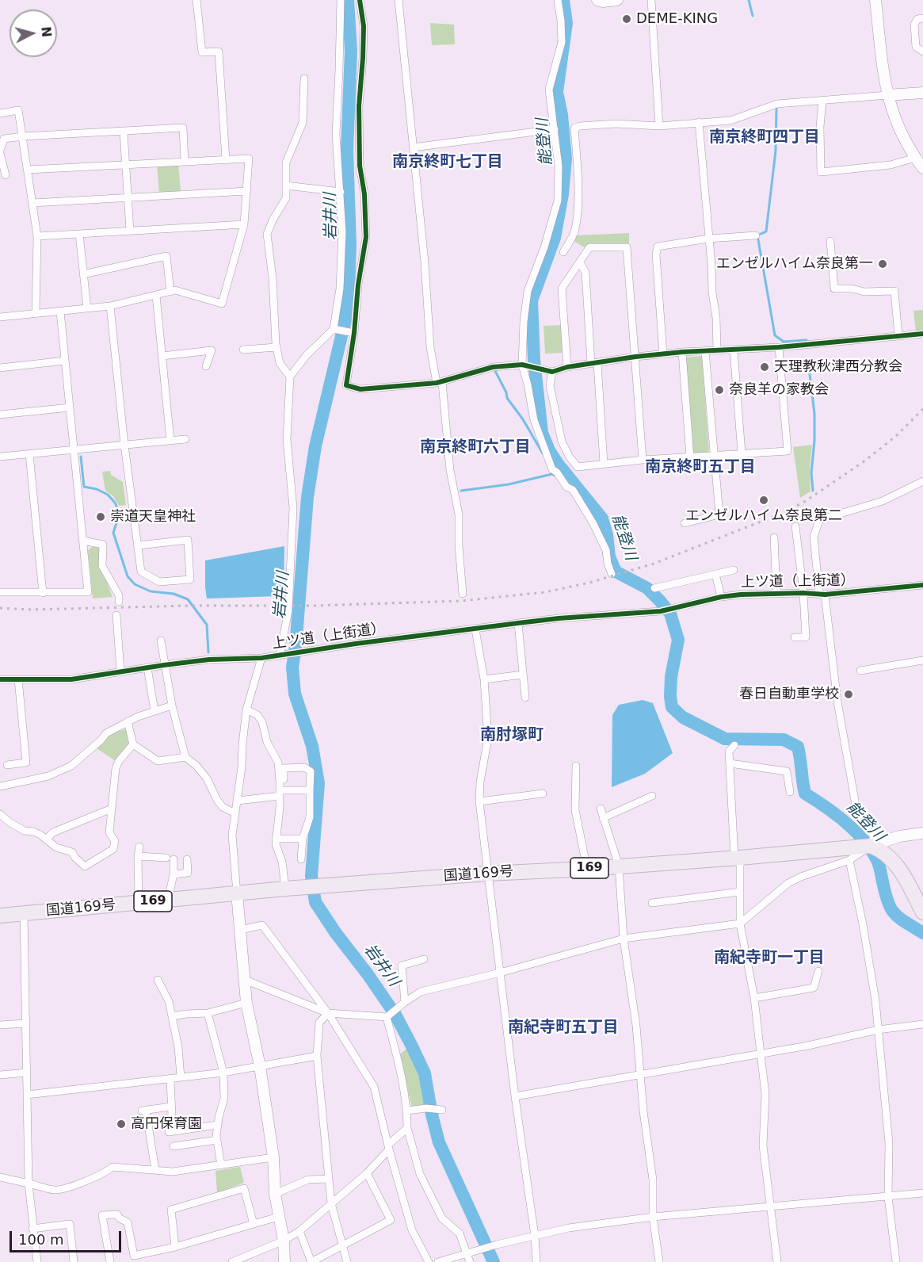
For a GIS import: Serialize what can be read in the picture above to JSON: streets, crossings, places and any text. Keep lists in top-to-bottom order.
{
  "streets": {
    "highway": ["169", "国道169号"],
    "street": ["上ツ道（上街道）"]
  },
  "districts": [
    "南京終町四丁目",
    "南京終町七丁目",
    "南京終町六丁目",
    "南京終町五丁目",
    "南肘塚町",
    "南紀寺町一丁目",
    "南紀寺町五丁目"
  ],
  "water": ["能登川", "岩井川"],
  "places": [
    "DEME-KING",
    "エンゼルハイム奈良第一",
    "天理教秋津西分教会",
    "奈良羊の家教会",
    "エンゼルハイム奈良第二",
    "崇道天皇神社",
    "春日自動車学校",
    "高円保育園"
  ],
  "scale_bar": "100 m",
  "north": "right"
}
